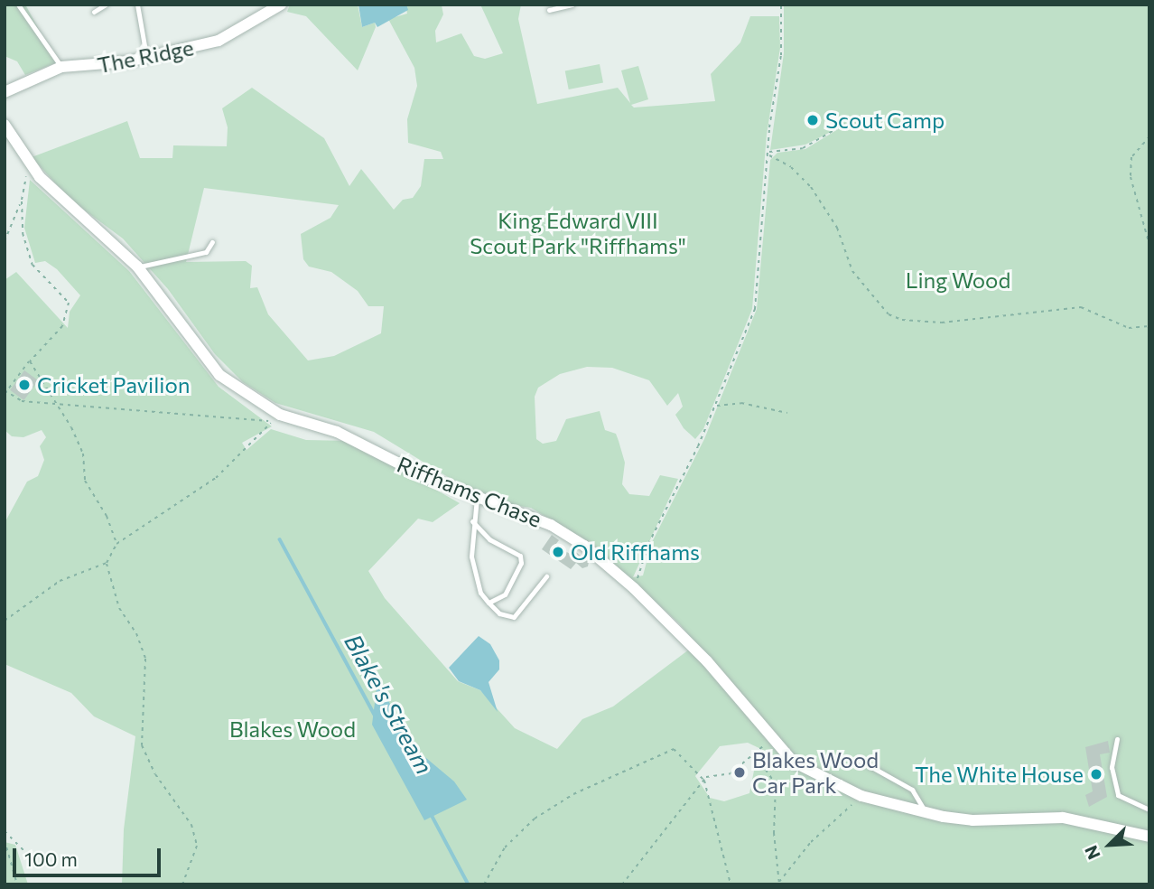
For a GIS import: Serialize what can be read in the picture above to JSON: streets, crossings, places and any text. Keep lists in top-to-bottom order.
{
  "streets": {
    "street": ["The Ridge", "Riffhams Chase"]
  },
  "water": ["Blake's Stream"],
  "parks": ["King Edward VIII Scout Park \"Riffhams\"", "Ling Wood", "Blakes Wood"],
  "places": [
    "Scout Camp",
    "Cricket Pavilion",
    "Old Riffhams",
    "Blakes Wood Car Park",
    "The White House"
  ],
  "scale_bar": "100 m",
  "north": "bottom left"
}
